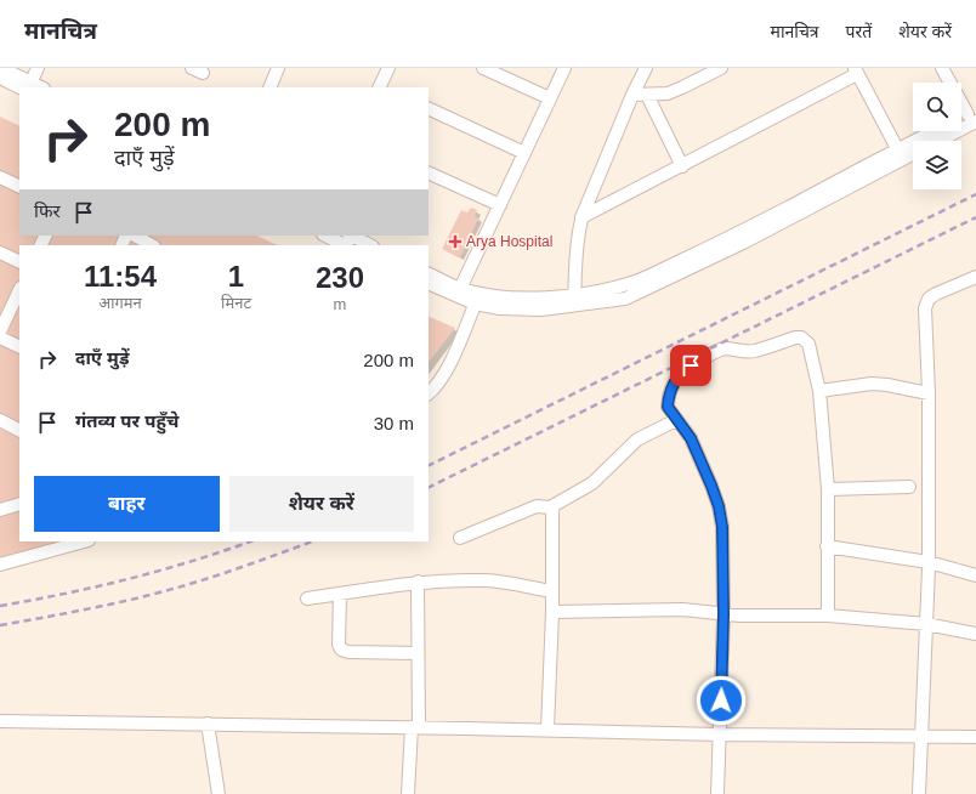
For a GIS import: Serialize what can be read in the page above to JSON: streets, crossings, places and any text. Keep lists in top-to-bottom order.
{
  "places": {
    "health": ["Arya Hospital"]
  },
  "page": {
    "header": "मानचित्र",
    "nav": ["मानचित्र", "परतें", "शेयर करें"],
    "turn": ["200 m", "दाएँ मुड़ें"],
    "then": "फिर",
    "eta": [
      "11:54",
      "आगमन",
      "1",
      "मिनट",
      "230",
      "m"
    ],
    "list": [
      {
        "name": "दाएँ मुड़ें",
        "value": "200 m"
      },
      {
        "name": "गंतव्य पर पहुँचे",
        "value": "30 m"
      }
    ],
    "buttons": ["बाहर", "शेयर करें"]
  }
}
